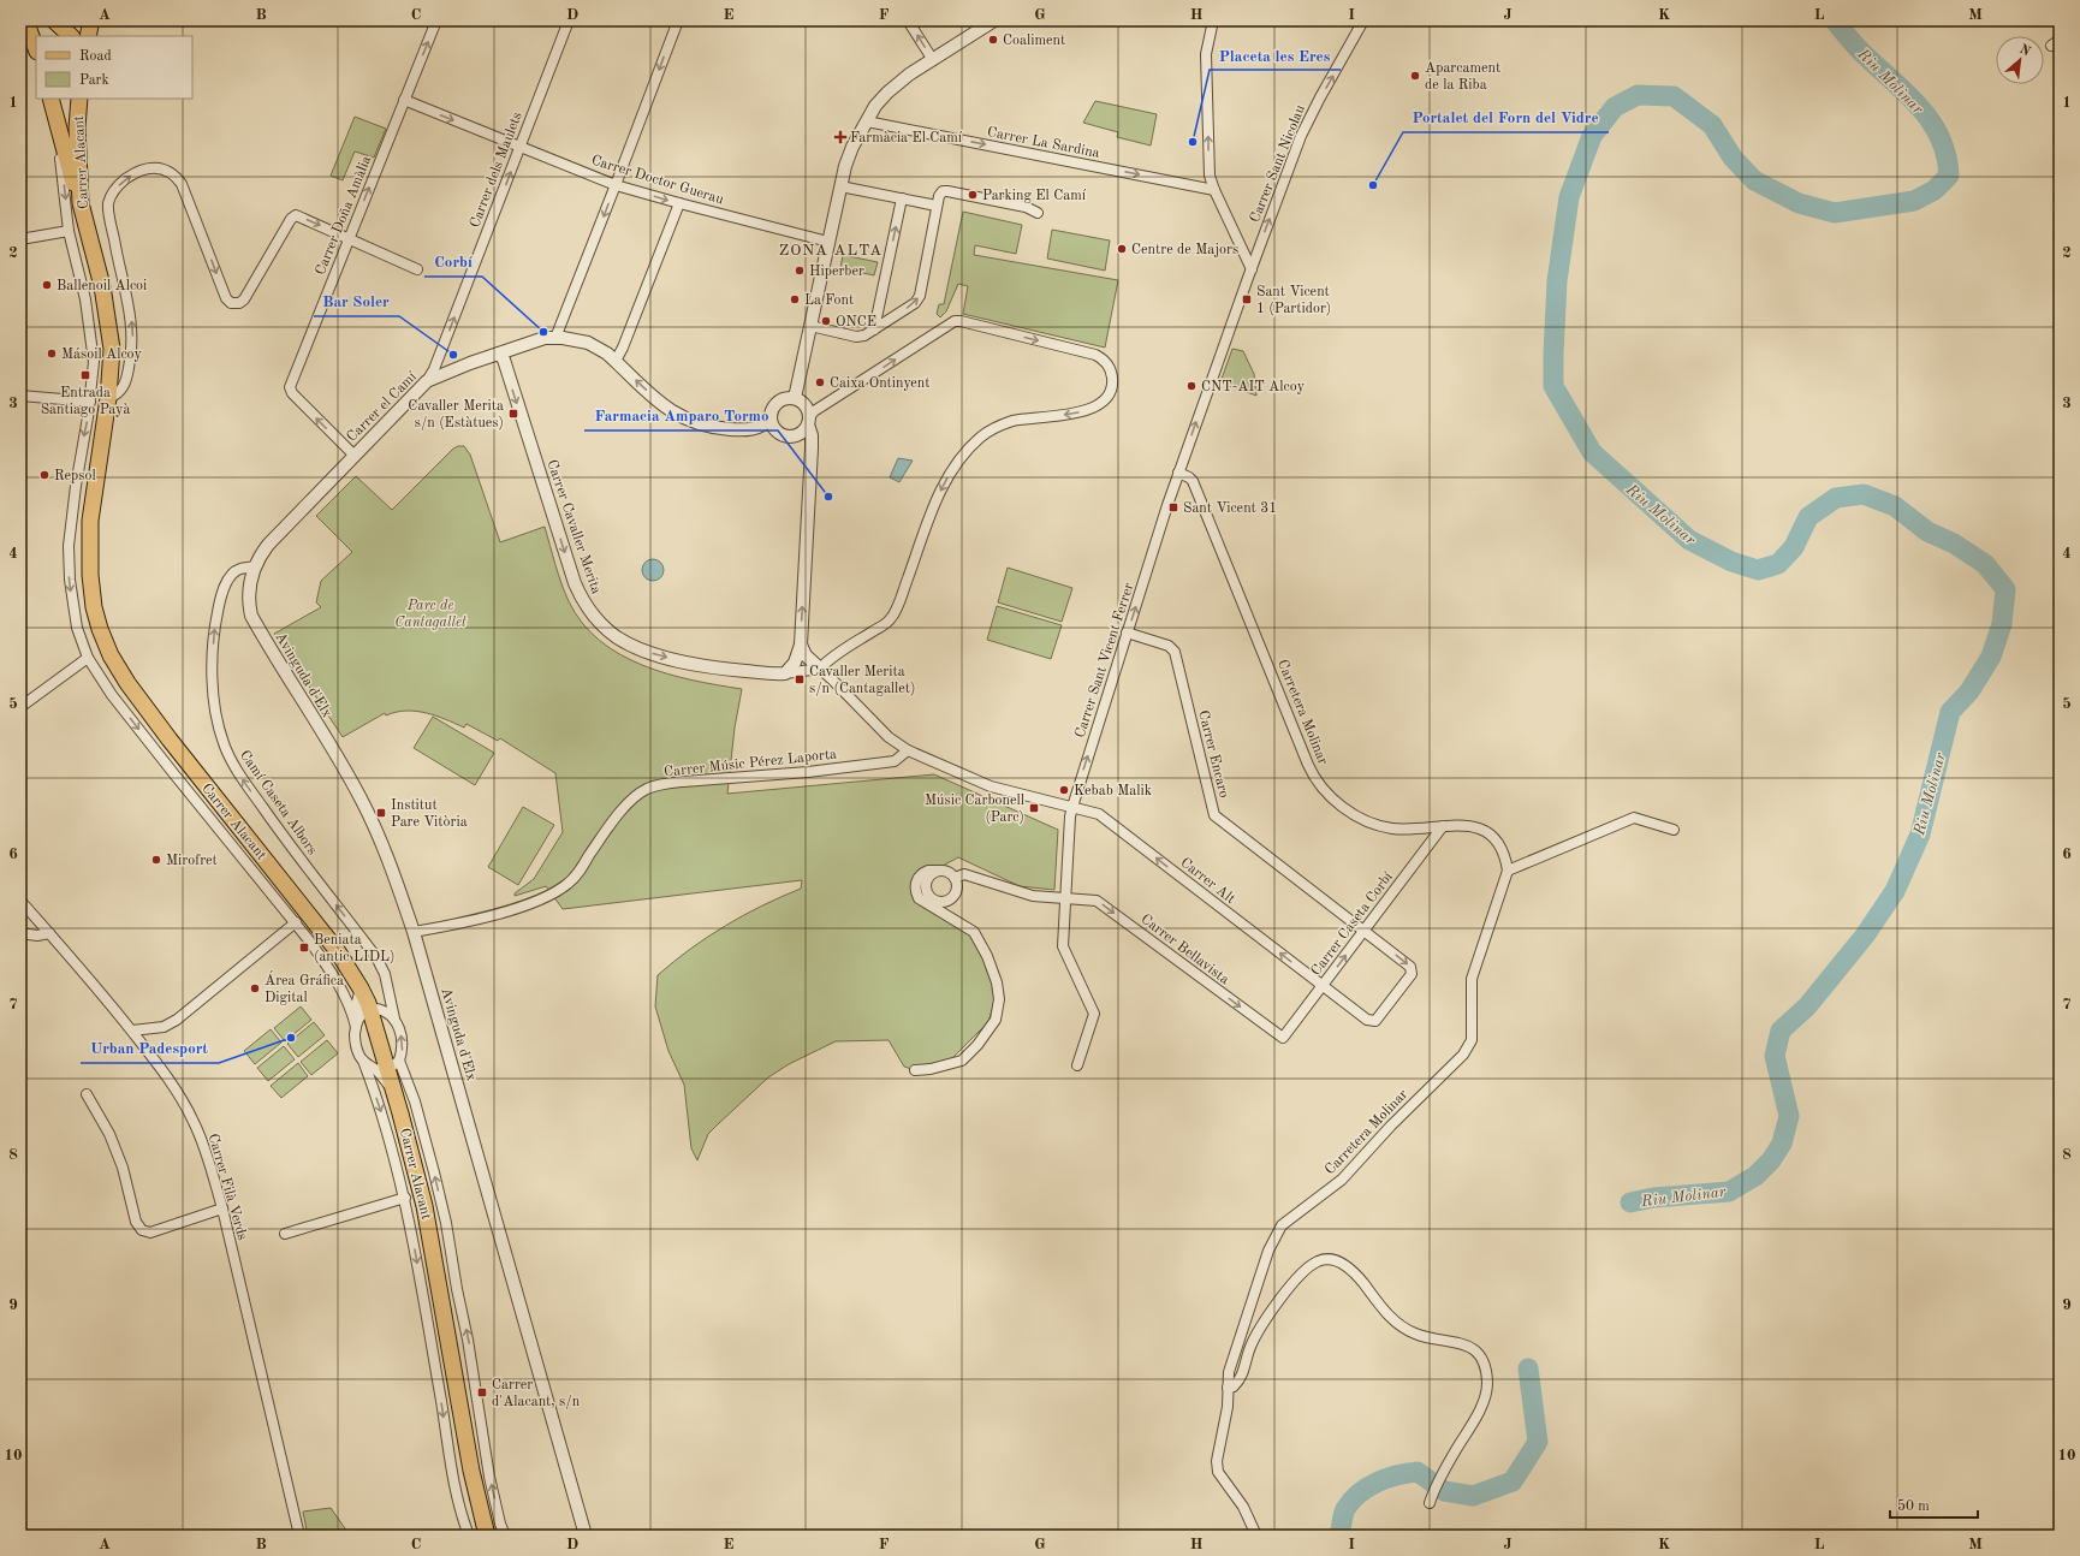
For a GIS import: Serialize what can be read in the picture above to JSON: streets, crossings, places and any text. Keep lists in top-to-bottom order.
{
  "streets": {
    "main road": ["Carrer Alacant"],
    "street": [
      "Carrer La Sardina",
      "Carrer Sant Nicolau",
      "Carrer dels Maulets",
      "Carrer Doctor Guerau",
      "Carrer Doña Amàlia",
      "Carrer el Camí",
      "Carrer Cavaller Merita",
      "Carrer Sant Vicent Ferrer",
      "Avinguda d'Elx",
      "Carretera Molinar",
      "Carrer Encaro",
      "Carrer Músic Pérez Laporta",
      "Camí Caseta Albors",
      "Carrer Alt",
      "Carrer Caseta Corbí",
      "Carrer Bellavista",
      "Carrer Filà Verds"
    ]
  },
  "crossings": [
    ["Carrer Alacant", "Camí Caseta Albors"],
    ["Carrer Sant Nicolau", "Carrer Sant Vicent Ferrer"],
    ["Carrer dels Maulets", "Carrer Doctor Guerau"],
    ["Carrer dels Maulets", "Carrer el Camí"],
    ["Carrer Doctor Guerau", "Carrer Doña Amàlia"],
    ["Carrer Doña Amàlia", "Carrer el Camí"],
    ["Carrer el Camí", "Carrer Cavaller Merita"],
    ["Carrer el Camí", "Avinguda d'Elx"],
    ["Carrer el Camí", "Camí Caseta Albors"],
    ["Carrer Cavaller Merita", "Carrer Alt"],
    ["Carrer Sant Vicent Ferrer", "Carretera Molinar"],
    ["Carrer Sant Vicent Ferrer", "Carrer Encaro"],
    ["Carrer Sant Vicent Ferrer", "Carrer Alt"],
    ["Carrer Sant Vicent Ferrer", "Carrer Bellavista"],
    ["Avinguda d'Elx", "Carrer Músic Pérez Laporta"],
    ["Avinguda d'Elx", "Camí Caseta Albors"],
    ["Carretera Molinar", "Carrer Caseta Corbí"],
    ["Carrer Encaro", "Carrer Alt"],
    ["Carrer Encaro", "Carrer Caseta Corbí"],
    ["Carrer Músic Pérez Laporta", "Carrer Alt"],
    ["Carrer Alt", "Carrer Caseta Corbí"],
    ["Carrer Caseta Corbí", "Carrer Bellavista"]
  ],
  "one_way": [
    "Carrer La Sardina",
    "Carrer Sant Nicolau",
    "Carrer dels Maulets",
    "Carrer Doctor Guerau",
    "Carrer Doña Amàlia",
    "Carrer Cavaller Merita",
    "Carrer Sant Vicent Ferrer",
    "Camí Caseta Albors",
    "Carrer Bellavista"
  ],
  "districts": ["ZONA ALTA"],
  "water": ["Riu Molinar"],
  "parks": ["Parc de Cantagallet"],
  "places": {
    "other": [
      "Coaliment",
      "Aparcament de la Riba",
      "Placeta les Eres",
      "Portalet del Forn del Vidre",
      "Parking El Camí",
      "Centre de Majors",
      "Hiperber",
      "Ballenoil Alcoi",
      "La Font",
      "ONCE",
      "Corbí",
      "Másoil Alcoy",
      "Bar Soler",
      "Caixa Ontinyent",
      "CNT-AIT Alcoy",
      "Repsol",
      "Farmacia Amparo Tormo",
      "Kebab Malik",
      "Mirofret",
      "Área Gráfica Digital",
      "Urban Padesport"
    ],
    "health": ["Farmàcia El Camí"],
    "transit": [
      "Sant Vicent 1 (Partidor)",
      "Entrada Santiago Payà",
      "Cavaller Merita s/n (Estàtues)",
      "Sant Vicent 31",
      "Cavaller Merita s/n (Cantagallet)",
      "Músic Carbonell (Parc)",
      "Institut Pare Vitòria",
      "Beniata (antic LIDL)",
      "Carrer d'Alacant, s/n"
    ]
  },
  "legend": ["Road", "Park"],
  "scale_bar": "50 m",
  "north": "top right",
  "grid": {
    "columns": [
      "A",
      "B",
      "C",
      "D",
      "E",
      "F",
      "G",
      "H",
      "I",
      "J",
      "K",
      "L",
      "M"
    ],
    "rows": [
      "1",
      "2",
      "3",
      "4",
      "5",
      "6",
      "7",
      "8",
      "9",
      "10"
    ]
  }
}
